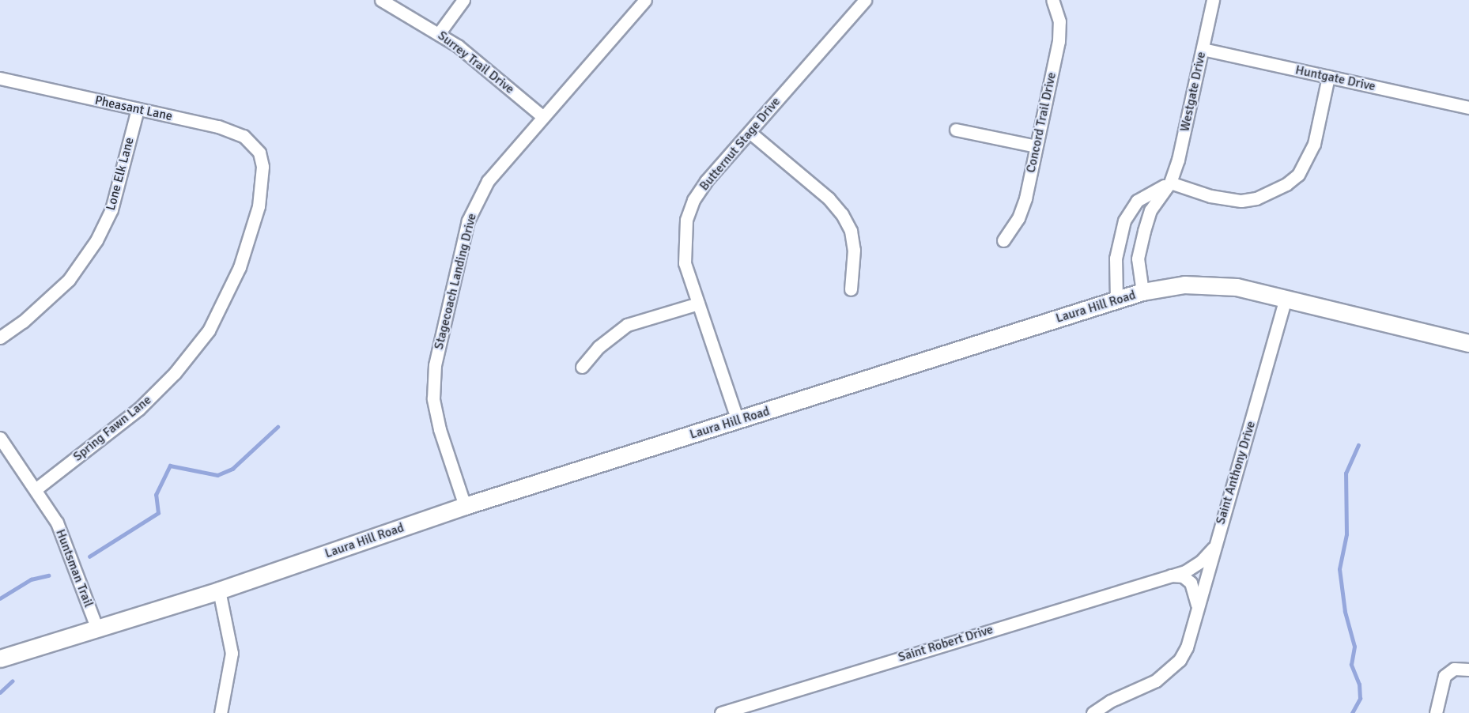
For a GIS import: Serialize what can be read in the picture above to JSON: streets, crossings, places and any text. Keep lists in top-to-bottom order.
{
  "streets": {
    "main road": ["Laura Hill Road"],
    "street": [
      "Surrey Trail Drive",
      "Huntgate Drive",
      "Westgate Drive",
      "Pheasant Lane",
      "Concord Trail Drive",
      "Butternut Stage Drive",
      "Lone Elk Lane",
      "Stagecoach Landing Drive",
      "Spring Fawn Lane",
      "Saint Anthony Drive",
      "Huntsman Trail",
      "Saint Robert Drive"
    ]
  },
  "crossings": [
    ["Surrey Trail Drive", "Stagecoach Landing Drive"],
    ["Huntgate Drive", "Westgate Drive"],
    ["Westgate Drive", "Laura Hill Road"],
    ["Pheasant Lane", "Lone Elk Lane"],
    ["Pheasant Lane", "Spring Fawn Lane"],
    ["Butternut Stage Drive", "Laura Hill Road"],
    ["Stagecoach Landing Drive", "Laura Hill Road"],
    ["Laura Hill Road", "Saint Anthony Drive"],
    ["Laura Hill Road", "Huntsman Trail"],
    ["Spring Fawn Lane", "Huntsman Trail"],
    ["Saint Anthony Drive", "Saint Robert Drive"]
  ]
}
